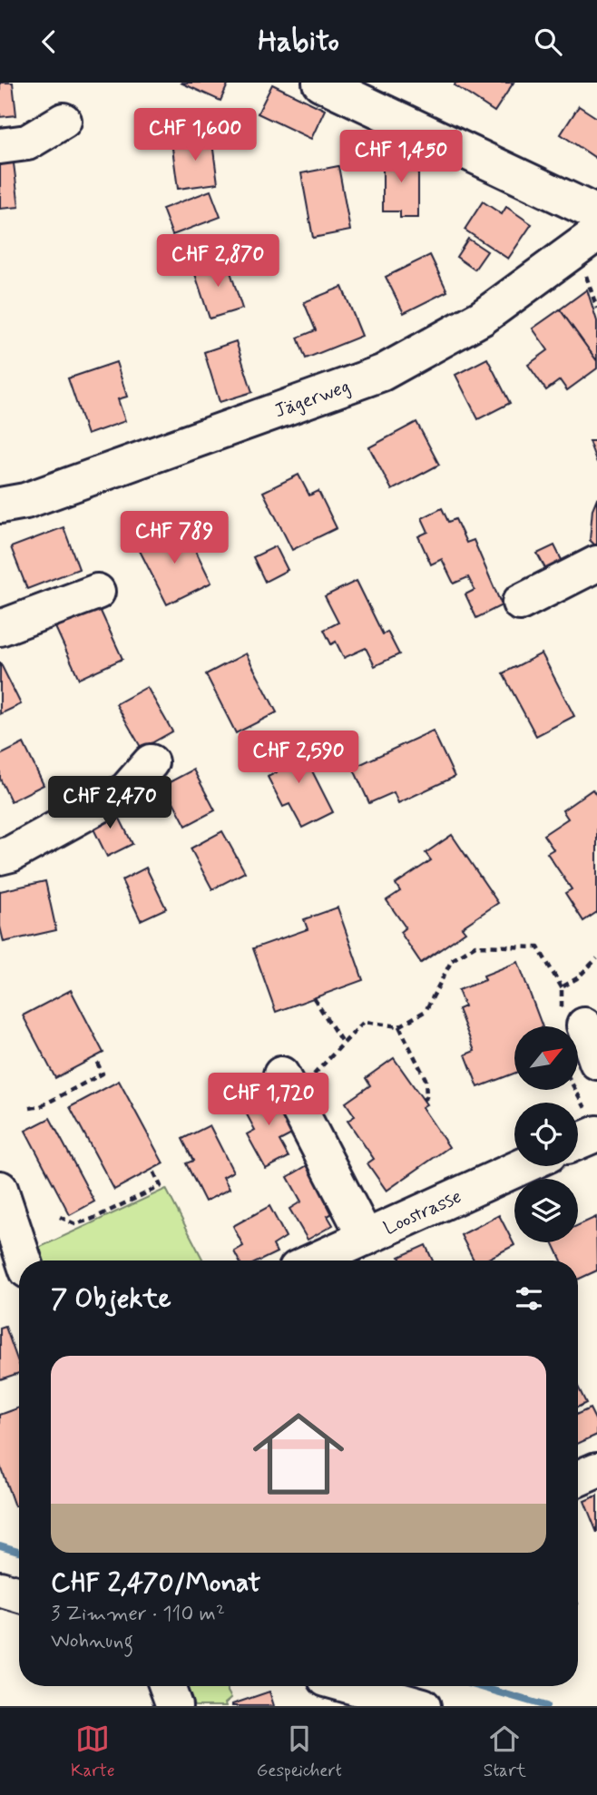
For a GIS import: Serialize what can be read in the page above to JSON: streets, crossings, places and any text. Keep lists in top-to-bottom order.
{
  "streets": {
    "street": ["Jägerweg", "Loostrasse"]
  },
  "north": "top right",
  "page": {
    "header": "Habito",
    "price": [
      "CHF 1,600",
      "CHF 1,450",
      "CHF 2,870",
      "CHF 789",
      "CHF 2,590",
      "CHF 2,470",
      "CHF 1,720"
    ],
    "heading": "7 Objekte",
    "list": [
      {
        "name": "CHF 2,470/Monat",
        "note": "3 Zimmer · 110 m² · Wohnung"
      }
    ],
    "tabs": ["Karte", "Gespeichert", "Start"]
  }
}
